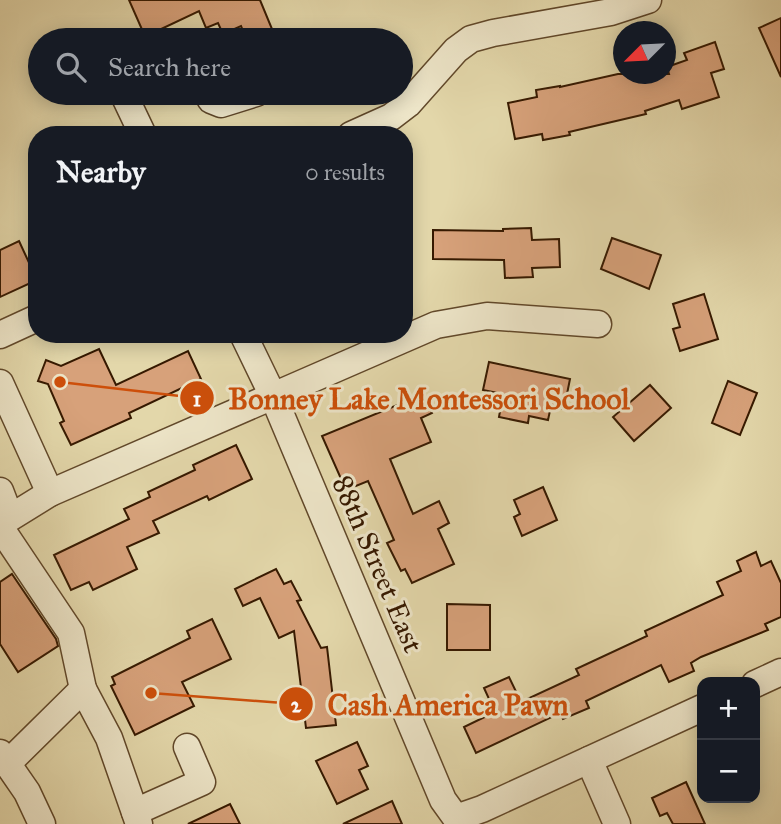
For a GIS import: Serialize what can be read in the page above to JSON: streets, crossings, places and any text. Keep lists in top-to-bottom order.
{
  "streets": {
    "street": ["88th Street East"]
  },
  "places": ["Bonney Lake Montessori School", "Cash America Pawn"],
  "north": "bottom left",
  "page": {
    "search": "Search here",
    "heading": ["Nearby", "0 results"],
    "map_buttons": ["+", "−"]
  }
}
